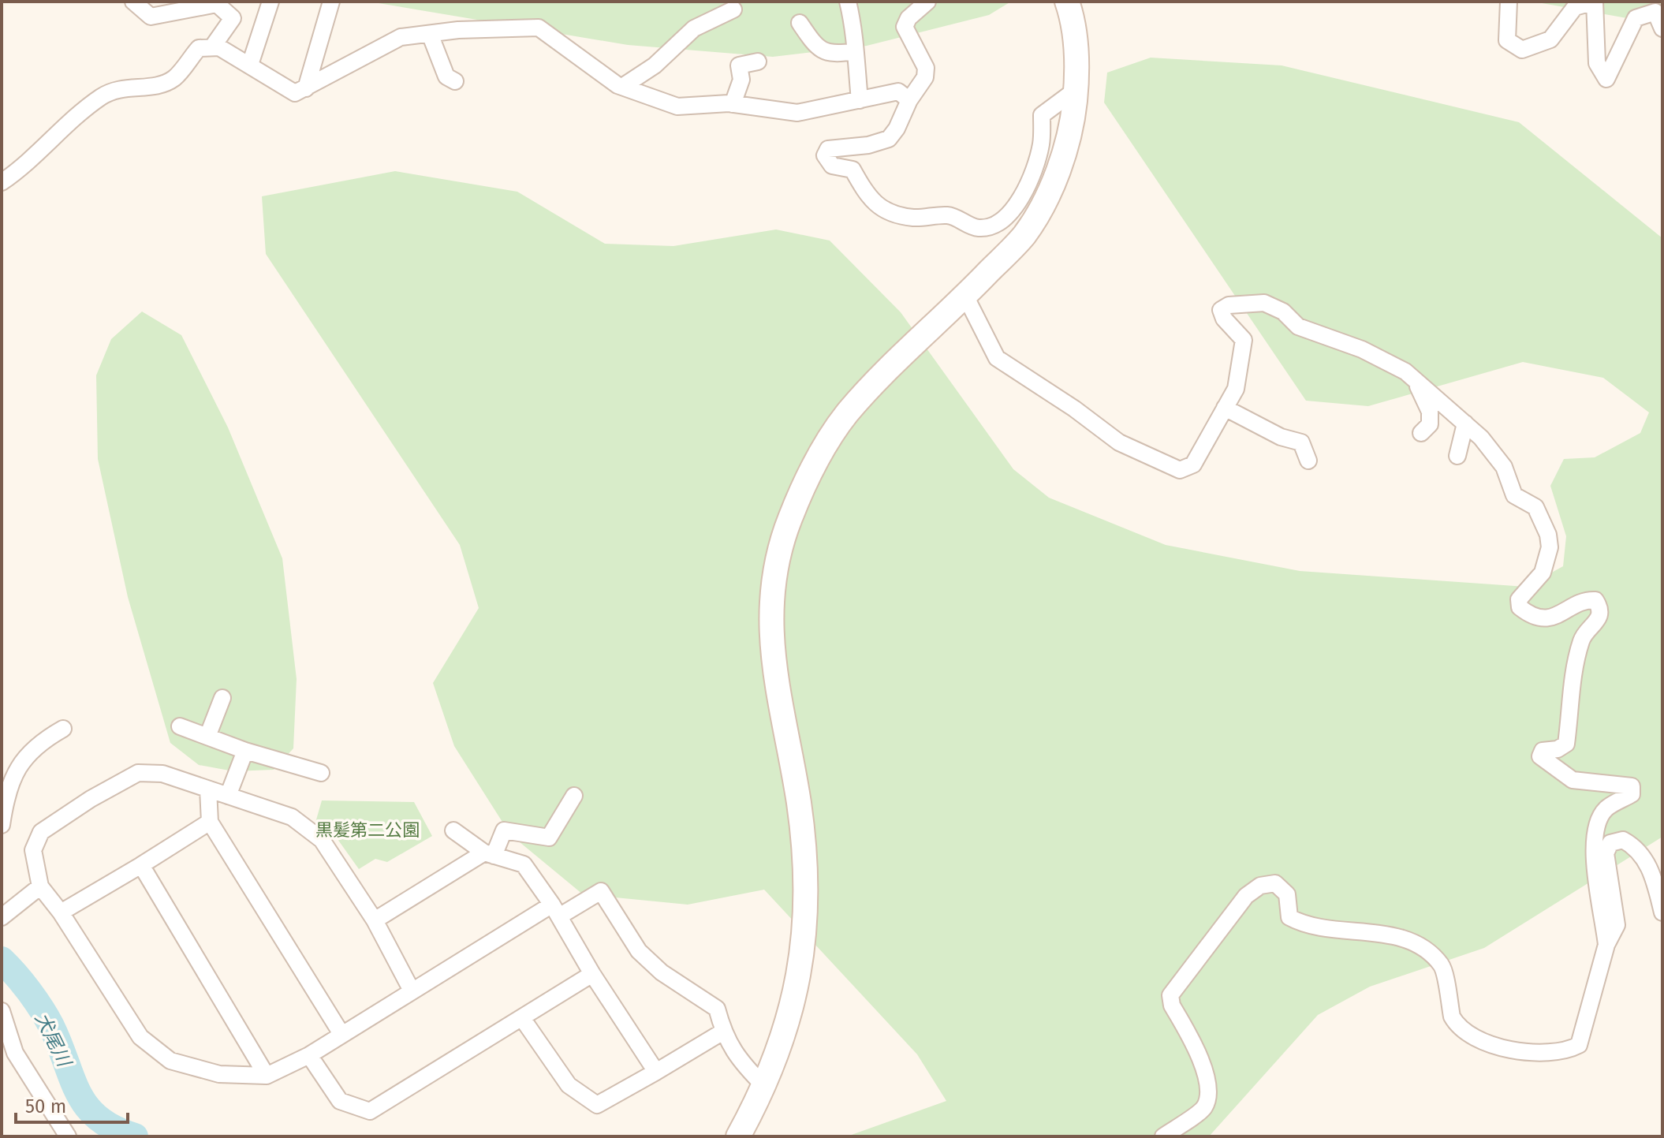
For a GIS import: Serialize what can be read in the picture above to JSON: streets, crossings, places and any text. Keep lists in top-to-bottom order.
{
  "water": ["犬尾川"],
  "parks": ["黒髪第二公園"],
  "scale_bar": "50 m"
}
